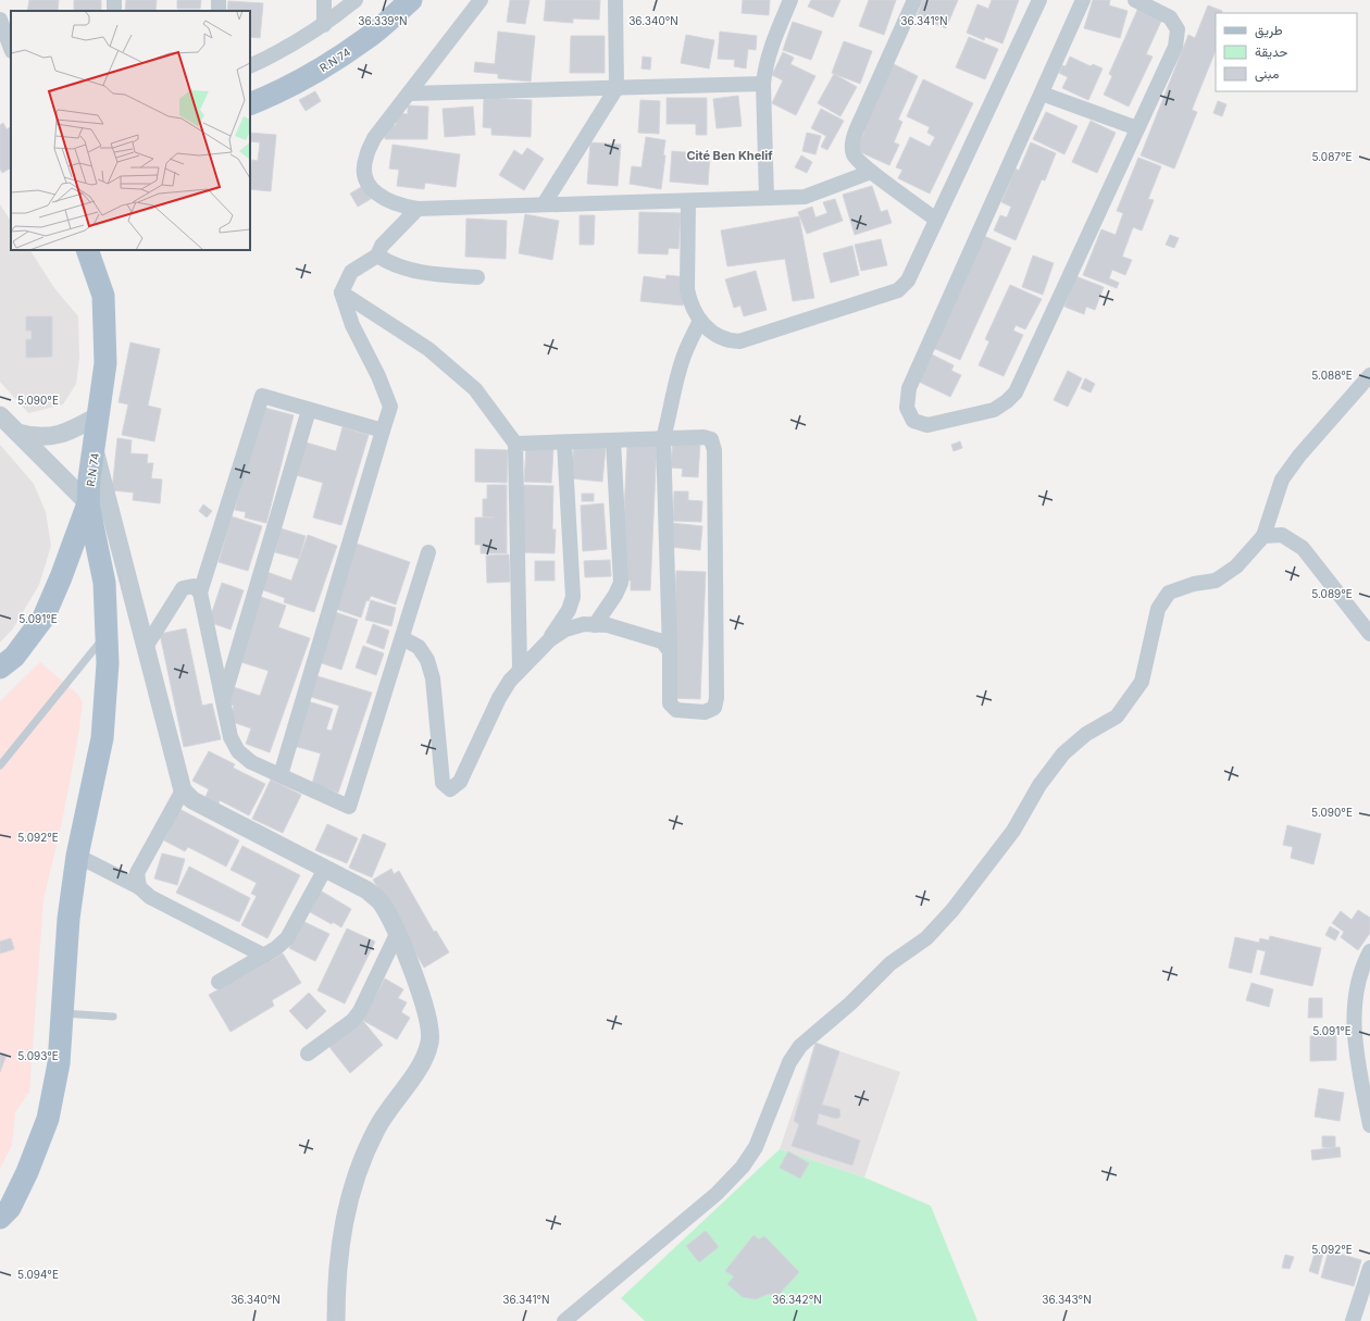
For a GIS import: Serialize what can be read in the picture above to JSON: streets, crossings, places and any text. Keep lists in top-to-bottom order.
{
  "streets": {
    "main road": ["R.N 74"]
  },
  "districts": ["Cité Ben Khelif"],
  "legend": ["طريق", "حديقة", "مبنى"],
  "coordinates": [
    "36.339°N",
    "36.340°N",
    "36.341°N",
    "5.087°E",
    "5.088°E",
    "5.090°E",
    "5.089°E",
    "5.091°E",
    "5.092°E",
    "5.093°E",
    "5.094°E",
    "36.342°N",
    "36.343°N"
  ]
}
